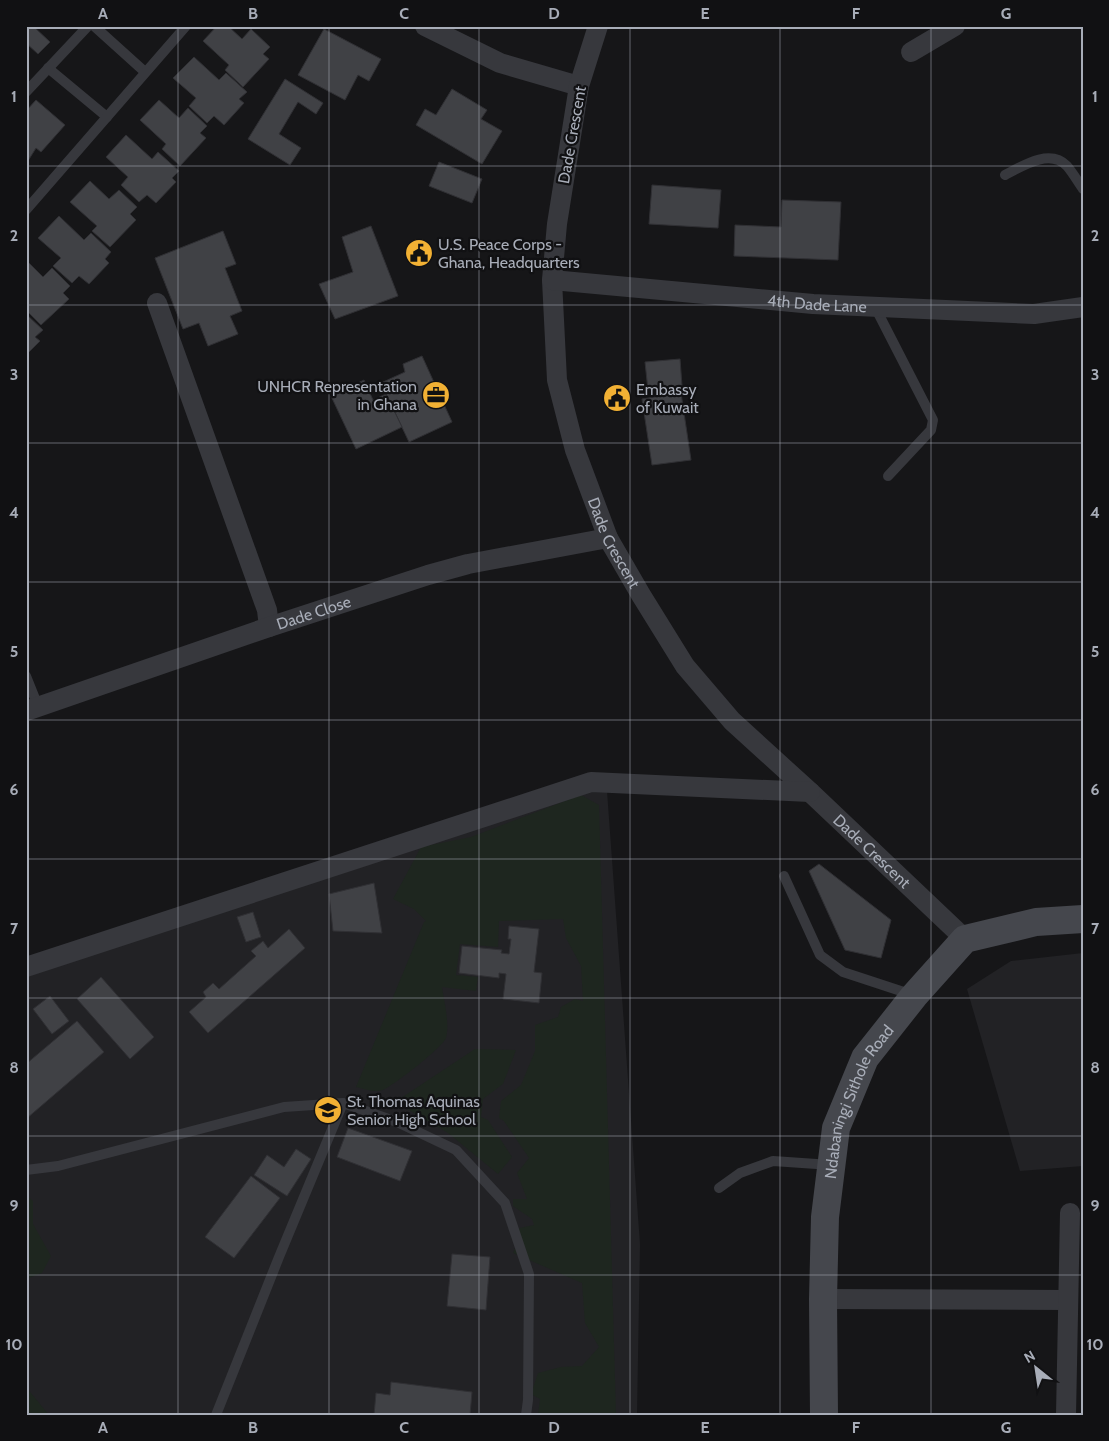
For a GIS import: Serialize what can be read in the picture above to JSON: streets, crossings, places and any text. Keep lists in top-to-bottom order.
{
  "streets": {
    "street": [
      "Dade Crescent",
      "4th Dade Lane",
      "Dade Close",
      "Ndabaningi Sithole Road"
    ]
  },
  "crossings": [
    ["Dade Crescent", "4th Dade Lane"],
    ["Dade Crescent", "Dade Close"],
    ["Dade Crescent", "Ndabaningi Sithole Road"]
  ],
  "places": {
    "public building": ["U.S. Peace Corps - Ghana, Headquarters", "Embassy of Kuwait"],
    "office": ["UNHCR Representation in Ghana"],
    "school or university": ["St. Thomas Aquinas Senior High School"]
  },
  "north": "top left",
  "grid": {
    "columns": [
      "A",
      "B",
      "C",
      "D",
      "E",
      "F",
      "G"
    ],
    "rows": [
      "1",
      "2",
      "3",
      "4",
      "5",
      "6",
      "7",
      "8",
      "9",
      "10"
    ]
  }
}
